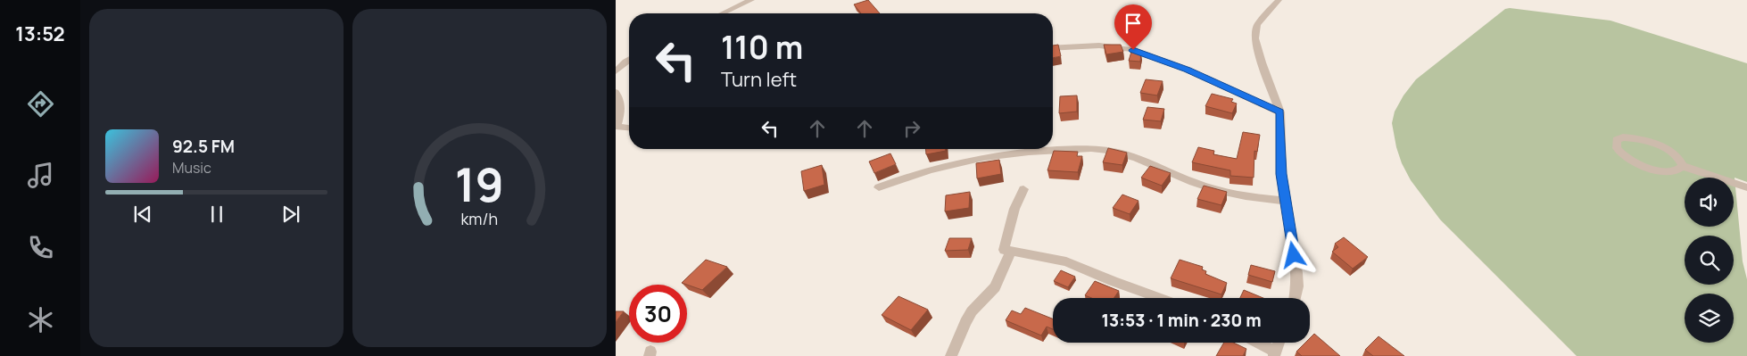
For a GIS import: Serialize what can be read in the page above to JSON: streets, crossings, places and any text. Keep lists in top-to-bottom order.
{
  "page": {
    "tabs": "13:52",
    "turn": ["110 m", "Turn left"],
    "song": ["92.5 FM", "Music"],
    "limit": "30",
    "trip": "13:53 · 1 min · 230 m",
    "gauge": ["19", "km/h"]
  }
}
